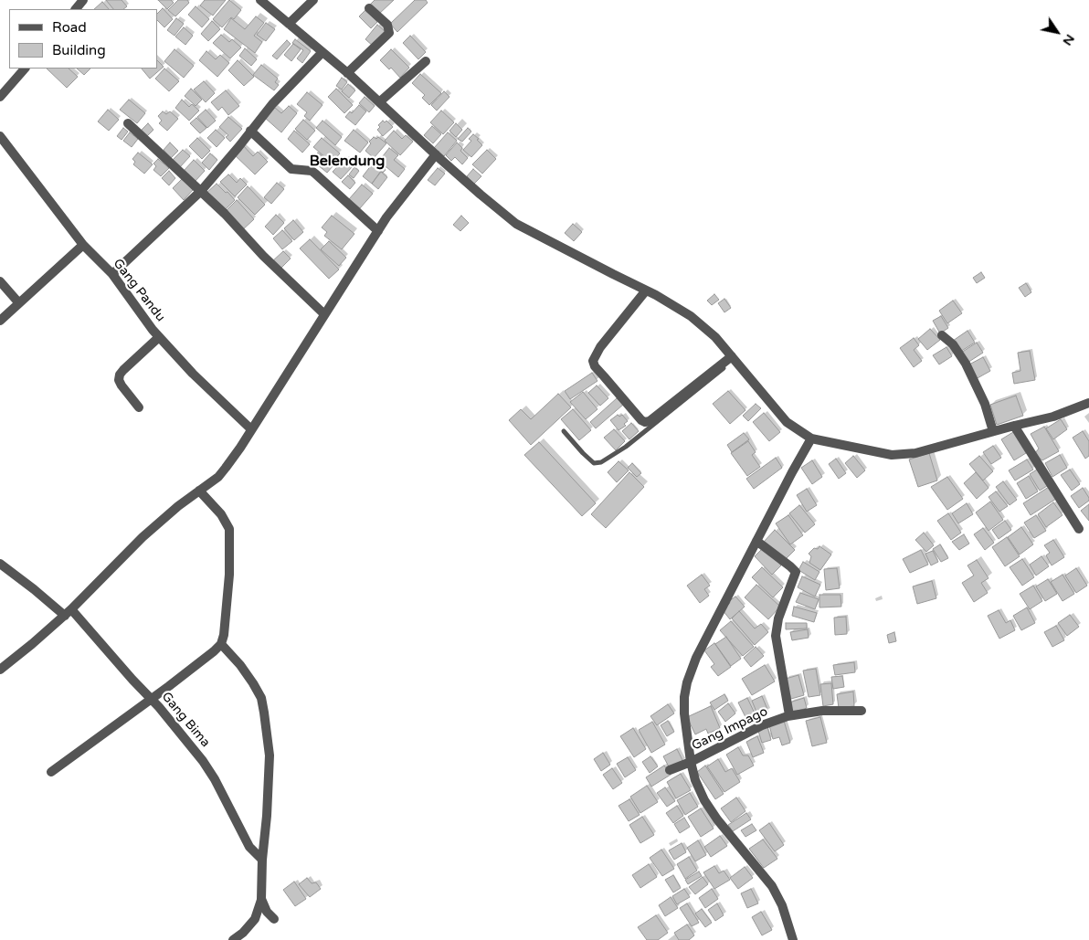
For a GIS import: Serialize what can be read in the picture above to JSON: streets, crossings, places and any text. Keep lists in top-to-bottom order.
{
  "streets": {
    "street": ["Gang Pandu", "Gang Bima", "Gang Impago"]
  },
  "districts": ["Belendung"],
  "legend": ["Road", "Building"],
  "north": "bottom right"
}
